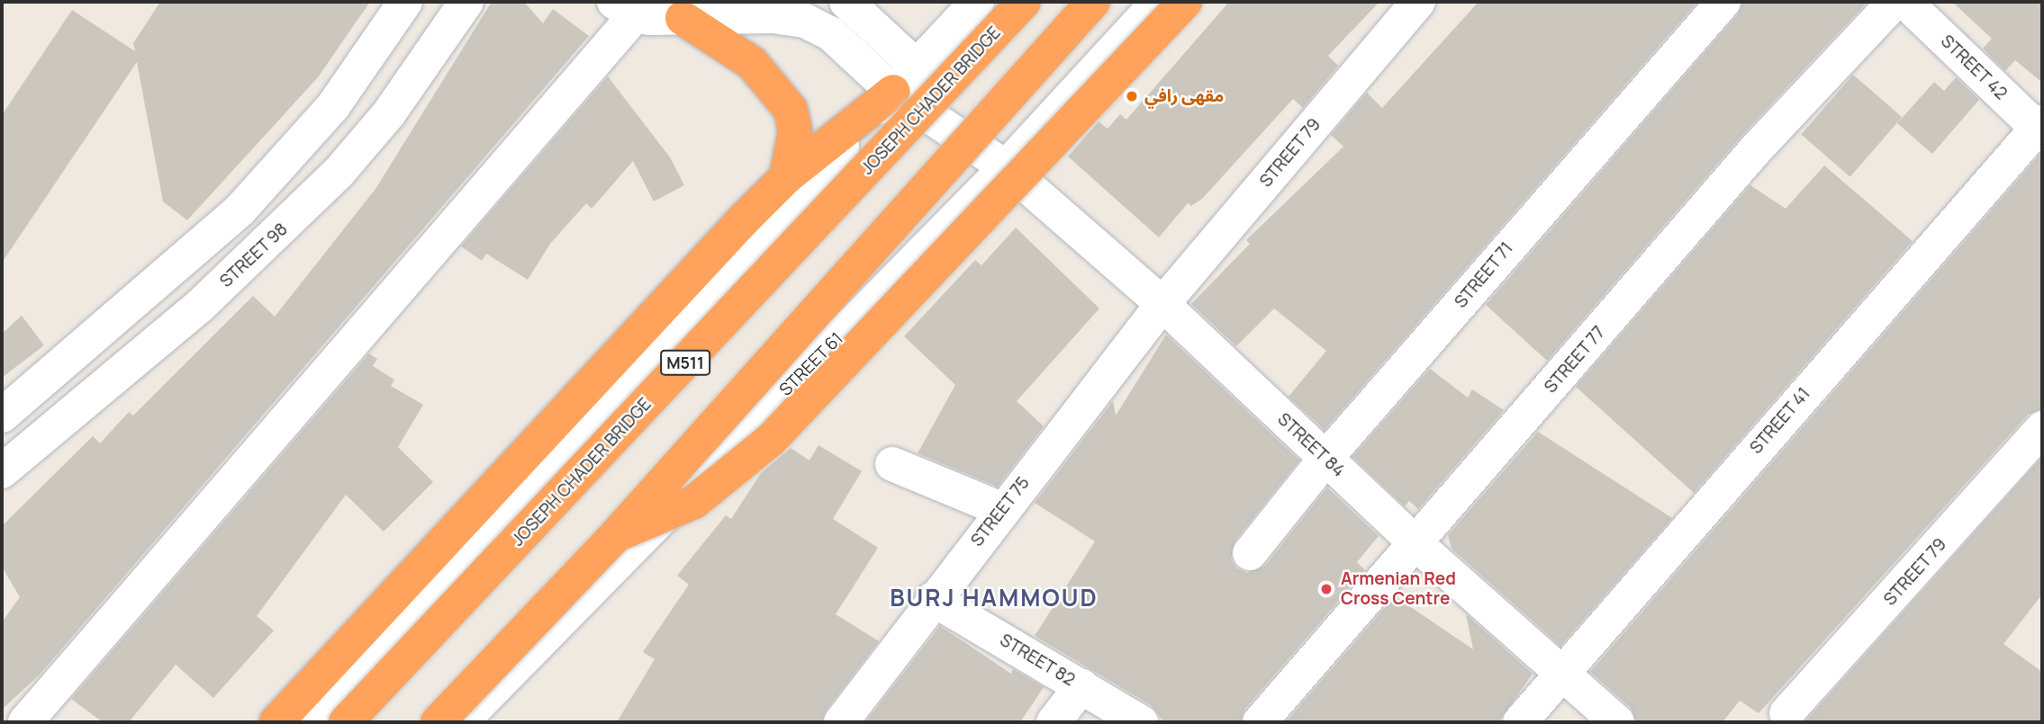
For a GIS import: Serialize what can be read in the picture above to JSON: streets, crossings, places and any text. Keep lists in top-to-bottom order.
{
  "streets": {
    "highway": ["JOSEPH CHADER BRIDGE", "M511"],
    "street": [
      "STREET 42",
      "STREET 79",
      "STREET 98",
      "STREET 71",
      "STREET 77",
      "STREET 61",
      "STREET 41",
      "STREET 84",
      "STREET 75",
      "STREET 82"
    ]
  },
  "crossings": [
    ["STREET 42", "STREET 41"],
    ["STREET 79", "STREET 84"],
    ["STREET 79", "STREET 75"],
    ["STREET 71", "STREET 84"],
    ["STREET 77", "STREET 84"],
    ["STREET 61", "STREET 84"],
    ["STREET 41", "STREET 84"],
    ["STREET 84", "STREET 75"],
    ["STREET 75", "STREET 82"]
  ],
  "districts": ["BURJ HAMMOUD"],
  "places": ["مقهى رافي", "Armenian Red Cross Centre"]
}
